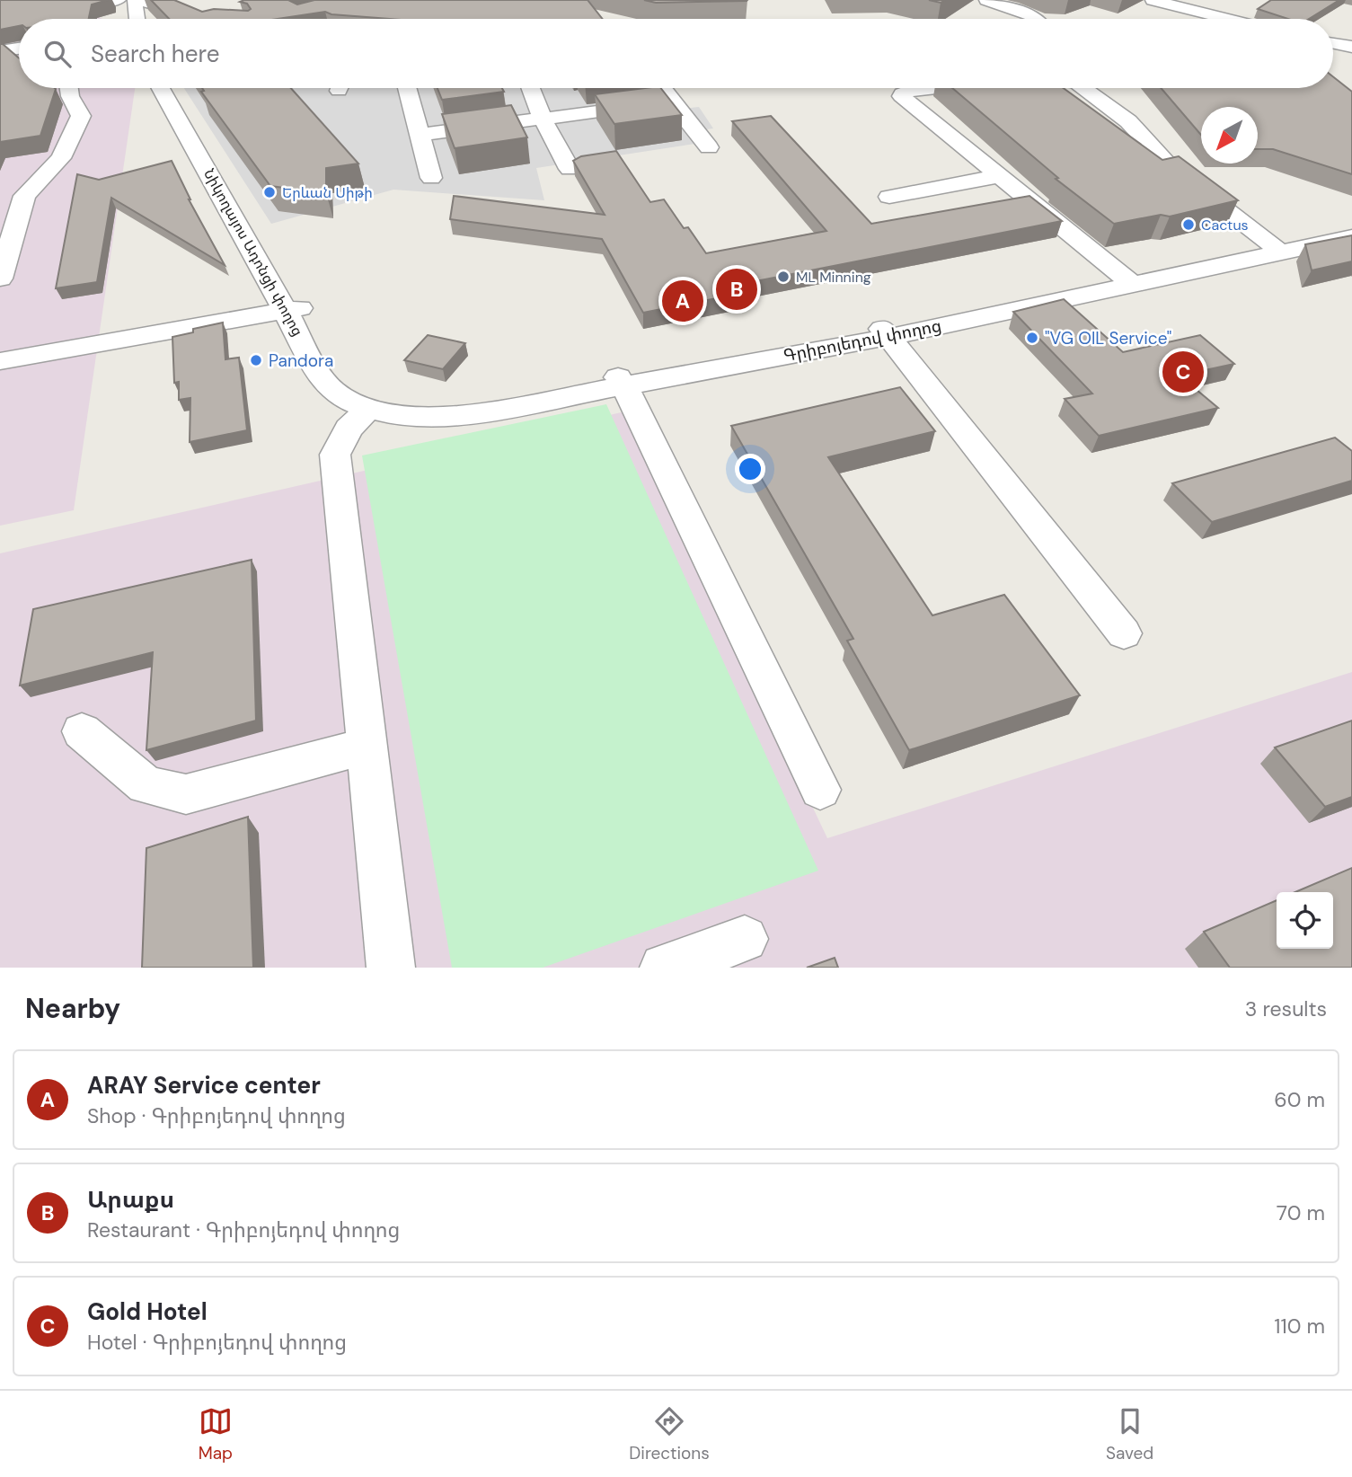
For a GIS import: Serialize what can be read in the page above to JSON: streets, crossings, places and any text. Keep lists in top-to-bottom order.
{
  "streets": {
    "street": ["Նիկողայոս Ադոնցի փողոց", "Գրիբոյեդով փողոց"]
  },
  "crossings": [
    ["Նիկողայոս Ադոնցի փողոց", "Գրիբոյեդով փողոց"]
  ],
  "places": [
    "Երևան Սիթի",
    "Cactus",
    "ML Minning",
    "\"VG OIL Service\"",
    "Pandora"
  ],
  "north": "bottom left",
  "page": {
    "search": "Search here",
    "pins": ["B", "A", "C"],
    "heading": ["Nearby", "3 results"],
    "list": [
      {
        "mark": "A",
        "name": "ARAY Service center",
        "note": "Shop · Գրիբոյեդով փողոց",
        "value": "60 m"
      },
      {
        "mark": "B",
        "name": "Արաքս",
        "note": "Restaurant · Գրիբոյեդով փողոց",
        "value": "70 m"
      },
      {
        "mark": "C",
        "name": "Gold Hotel",
        "note": "Hotel · Գրիբոյեդով փողոց",
        "value": "110 m"
      }
    ],
    "nav": ["Map", "Directions", "Saved"]
  }
}
